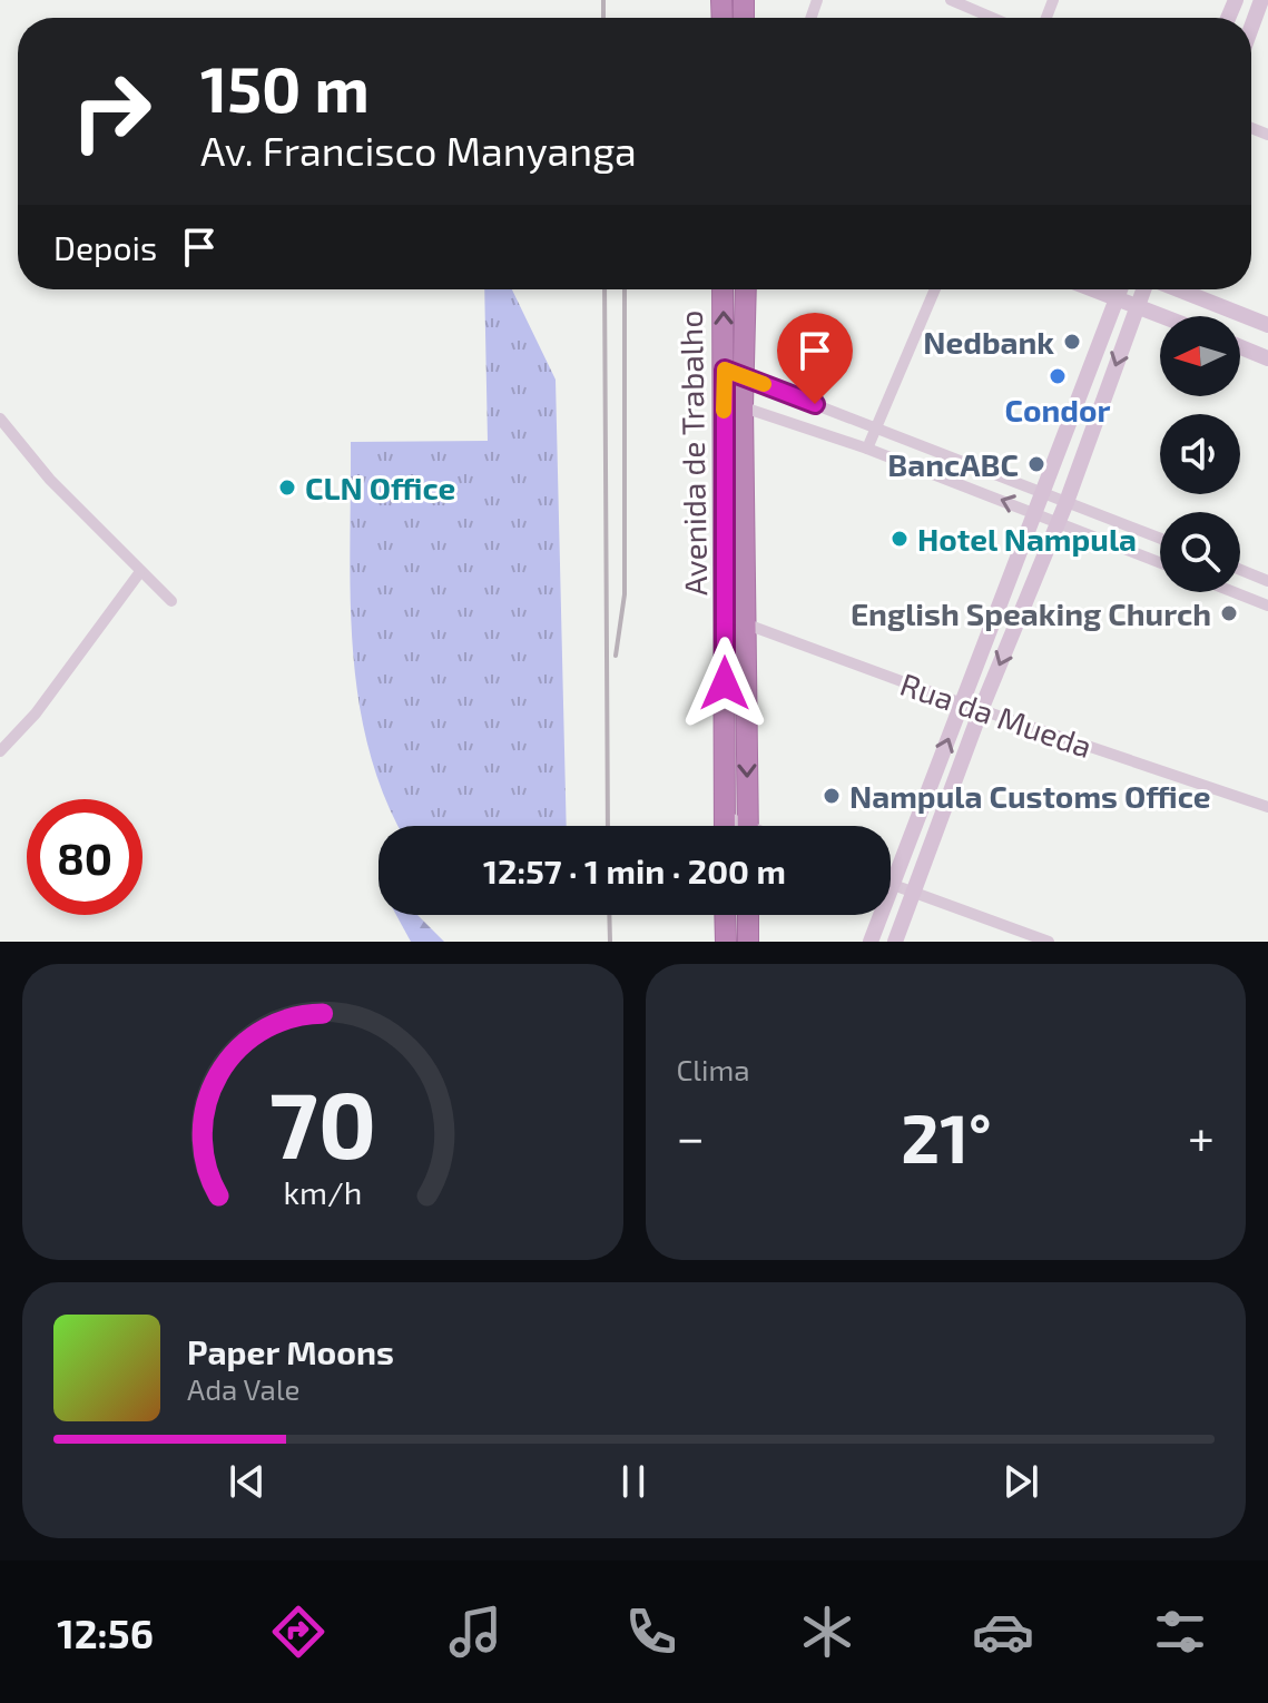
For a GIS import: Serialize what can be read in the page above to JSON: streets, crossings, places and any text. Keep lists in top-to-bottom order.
{
  "streets": {
    "highway": ["Avenida de Trabalho"],
    "street": ["Rua da Mueda"]
  },
  "crossings": [
    ["Avenida de Trabalho", "Rua da Mueda"]
  ],
  "places": [
    "Nedbank",
    "Condor",
    "BancABC",
    "CLN Office",
    "Hotel Nampula",
    "English Speaking Church",
    "Nampula Customs Office"
  ],
  "north": "left",
  "page": {
    "turn": ["150 m", "Av. Francisco Manyanga"],
    "then": "Depois",
    "limit": "80",
    "trip": "12:57 · 1 min · 200 m",
    "tile": "Clima",
    "heat": ["−", "21°", "+"],
    "song": ["Paper Moons", "Ada Vale"],
    "tabs": "12:56",
    "gauge": ["70", "km/h"]
  }
}
